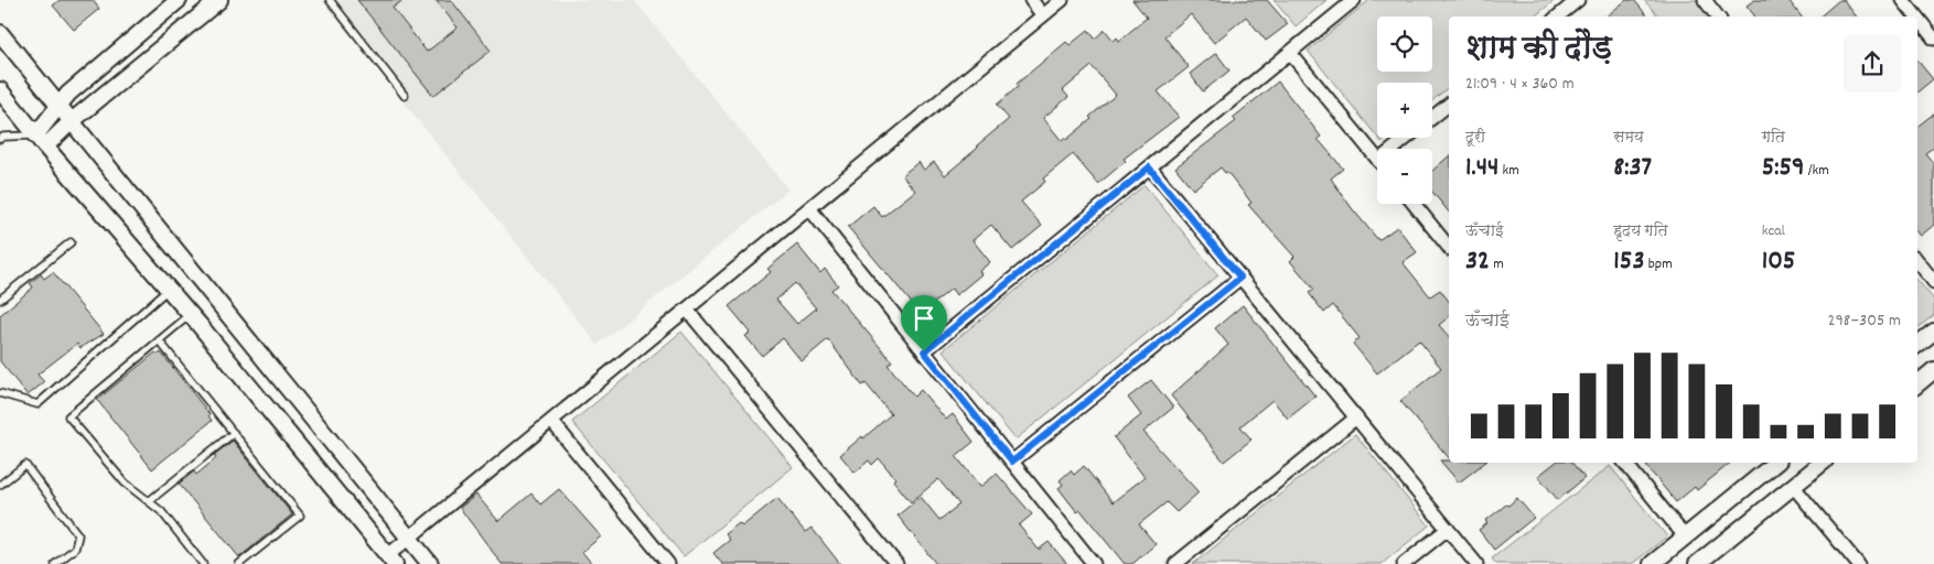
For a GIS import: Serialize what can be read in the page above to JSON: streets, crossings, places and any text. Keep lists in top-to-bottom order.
{
  "page": {
    "map_buttons": ["+", "−"],
    "heading": ["शाम की दौड़", "21:09 · 4 × 360 m"],
    "stats": [
      ["दूरी", "1.44 km"],
      ["समय", "8:37"],
      ["गति", "5:59 /km"],
      ["ऊँचाई", "32 m"],
      ["हृदय गति", "153 bpm"],
      ["kcal", "105"]
    ],
    "chart": ["ऊँचाई", "298–305 m"]
  }
}
